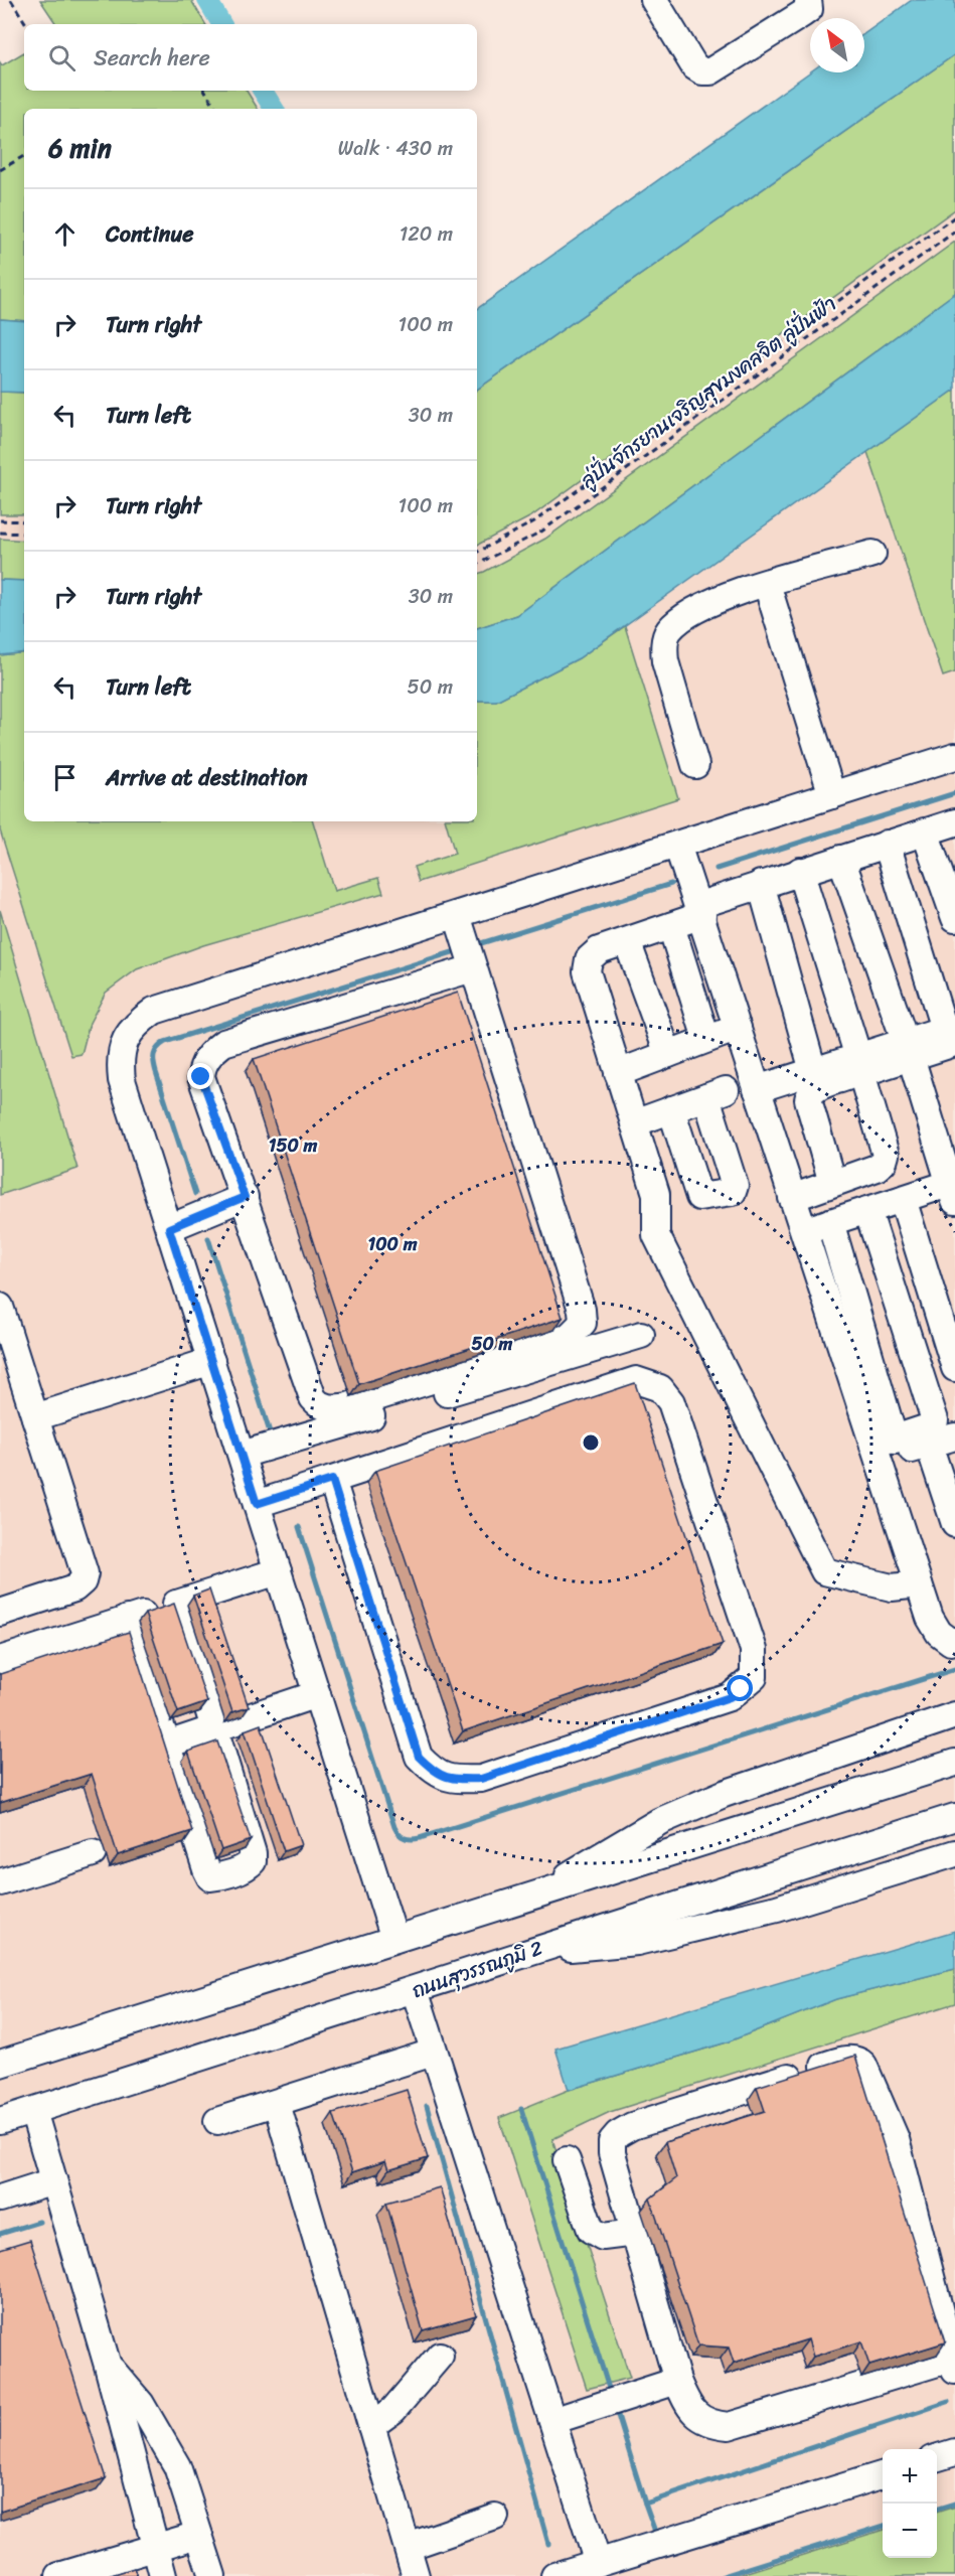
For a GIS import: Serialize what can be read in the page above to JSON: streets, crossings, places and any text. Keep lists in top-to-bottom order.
{
  "streets": {
    "street": ["ถนนสุวรรณภูมิ 2"],
    "path": ["ลู่ปั่นจักรยานเจริญสุขมงคลจิต ลู่ปั่นฟ้า"]
  },
  "north": "top left",
  "page": {
    "search": "Search here",
    "heading": ["6 min", "Walk · 430 m"],
    "list": [
      ["Continue", "120 m"],
      ["Turn right", "100 m"],
      ["Turn left", "30 m"],
      ["Turn right", "100 m"],
      ["Turn right", "30 m"],
      ["Turn left", "50 m"],
      "Arrive at destination"
    ],
    "map_buttons": ["+", "−"]
  },
  "rings": ["150 m", "100 m", "50 m"]
}
